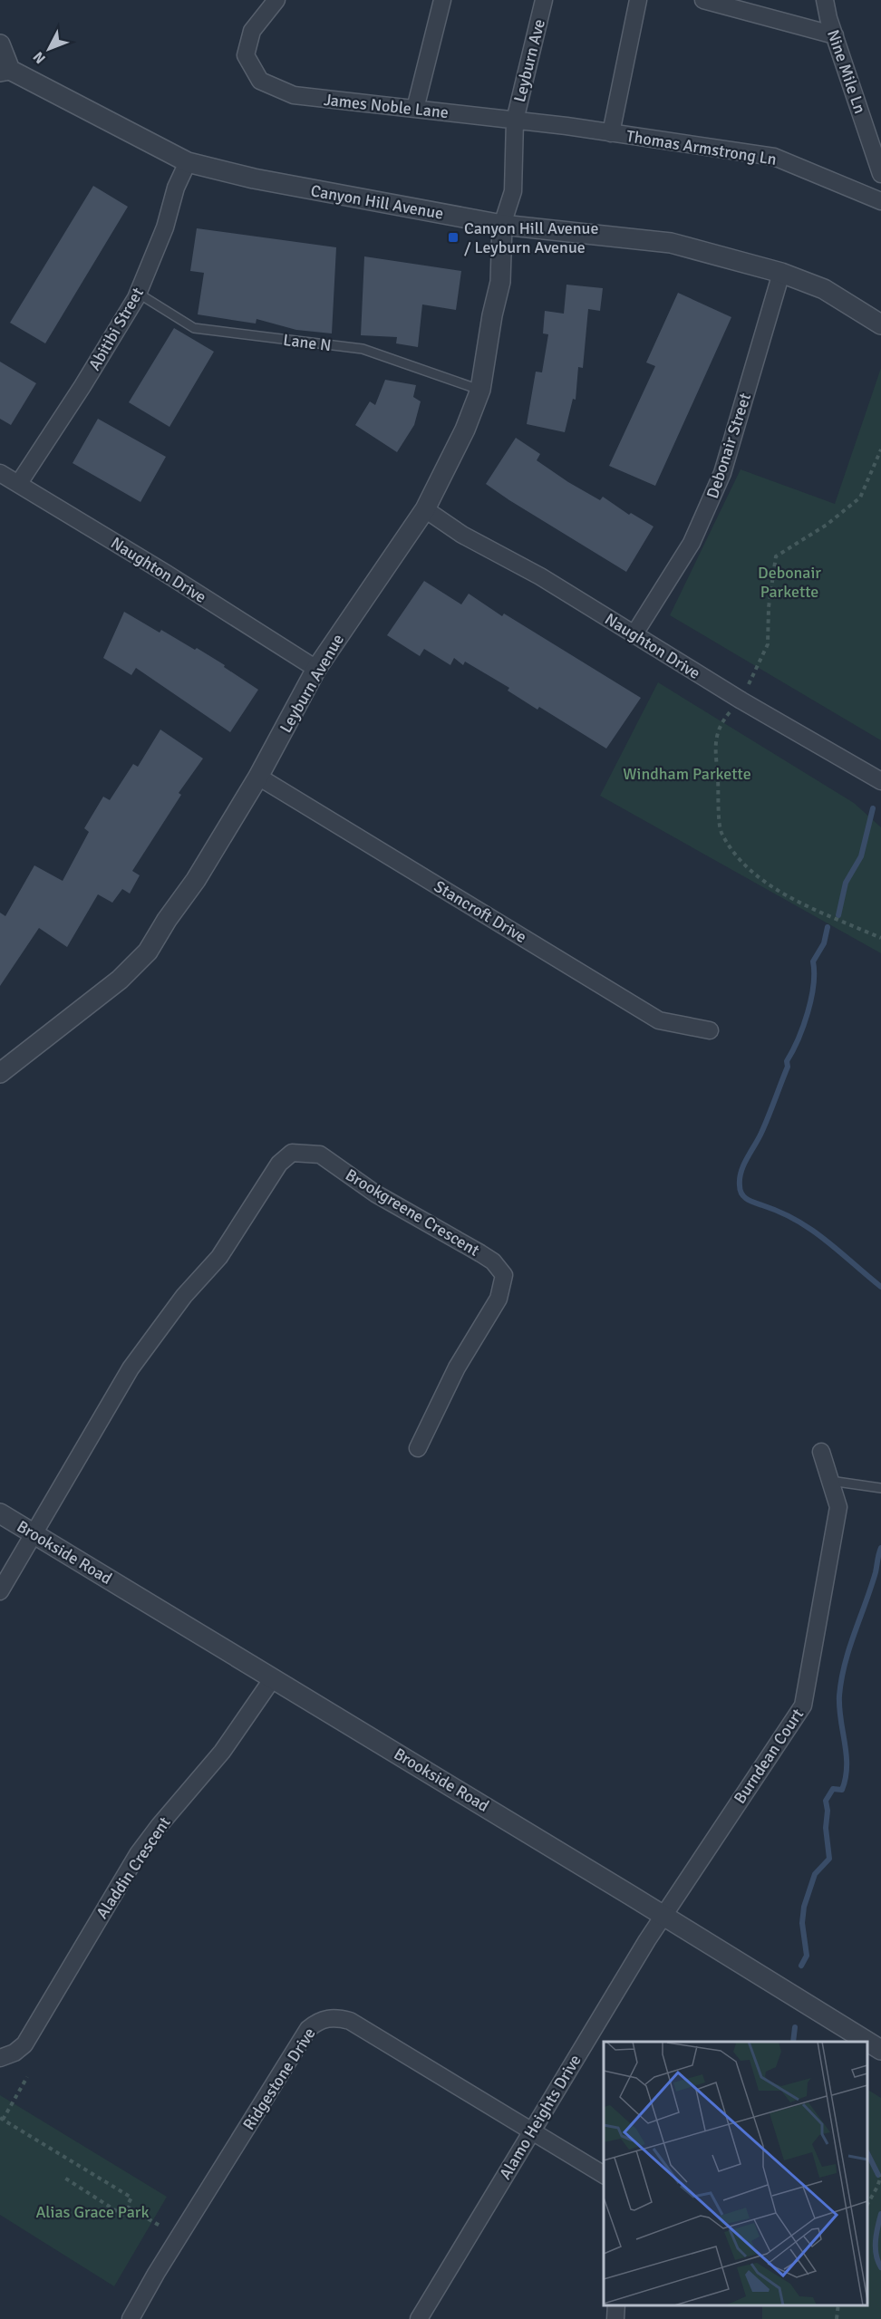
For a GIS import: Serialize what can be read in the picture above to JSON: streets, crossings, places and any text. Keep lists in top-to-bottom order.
{
  "streets": {
    "street": [
      "Leyburn Ave",
      "Nine Mile Ln",
      "James Noble Lane",
      "Thomas Armstrong Ln",
      "Canyon Hill Avenue",
      "Abitibi Street",
      "Debonair Street",
      "Naughton Drive",
      "Leyburn Avenue",
      "Stancroft Drive",
      "Brookgreene Crescent",
      "Brookside Road",
      "Burndean Court",
      "Aladdin Crescent",
      "Ridgestone Drive",
      "Alamo Heights Drive"
    ],
    "lane": ["Lane N"]
  },
  "crossings": [
    ["Leyburn Ave", "James Noble Lane"],
    ["Leyburn Ave", "Thomas Armstrong Ln"],
    ["Leyburn Ave", "Canyon Hill Avenue"],
    ["Leyburn Ave", "Leyburn Avenue"],
    ["James Noble Lane", "Thomas Armstrong Ln"],
    ["Canyon Hill Avenue", "Abitibi Street"],
    ["Canyon Hill Avenue", "Debonair Street"],
    ["Canyon Hill Avenue", "Leyburn Avenue"],
    ["Abitibi Street", "Lane N"],
    ["Abitibi Street", "Naughton Drive"],
    ["Lane N", "Leyburn Avenue"],
    ["Debonair Street", "Naughton Drive"],
    ["Naughton Drive", "Leyburn Avenue"],
    ["Leyburn Avenue", "Stancroft Drive"],
    ["Brookgreene Crescent", "Brookside Road"],
    ["Brookside Road", "Burndean Court"],
    ["Brookside Road", "Aladdin Crescent"],
    ["Brookside Road", "Alamo Heights Drive"],
    ["Burndean Court", "Alamo Heights Drive"],
    ["Ridgestone Drive", "Alamo Heights Drive"]
  ],
  "parks": ["Debonair Parkette", "Windham Parkette", "Alias Grace Park"],
  "places": {
    "transit": ["Canyon Hill Avenue / Leyburn Avenue"]
  },
  "north": "bottom left"
}
